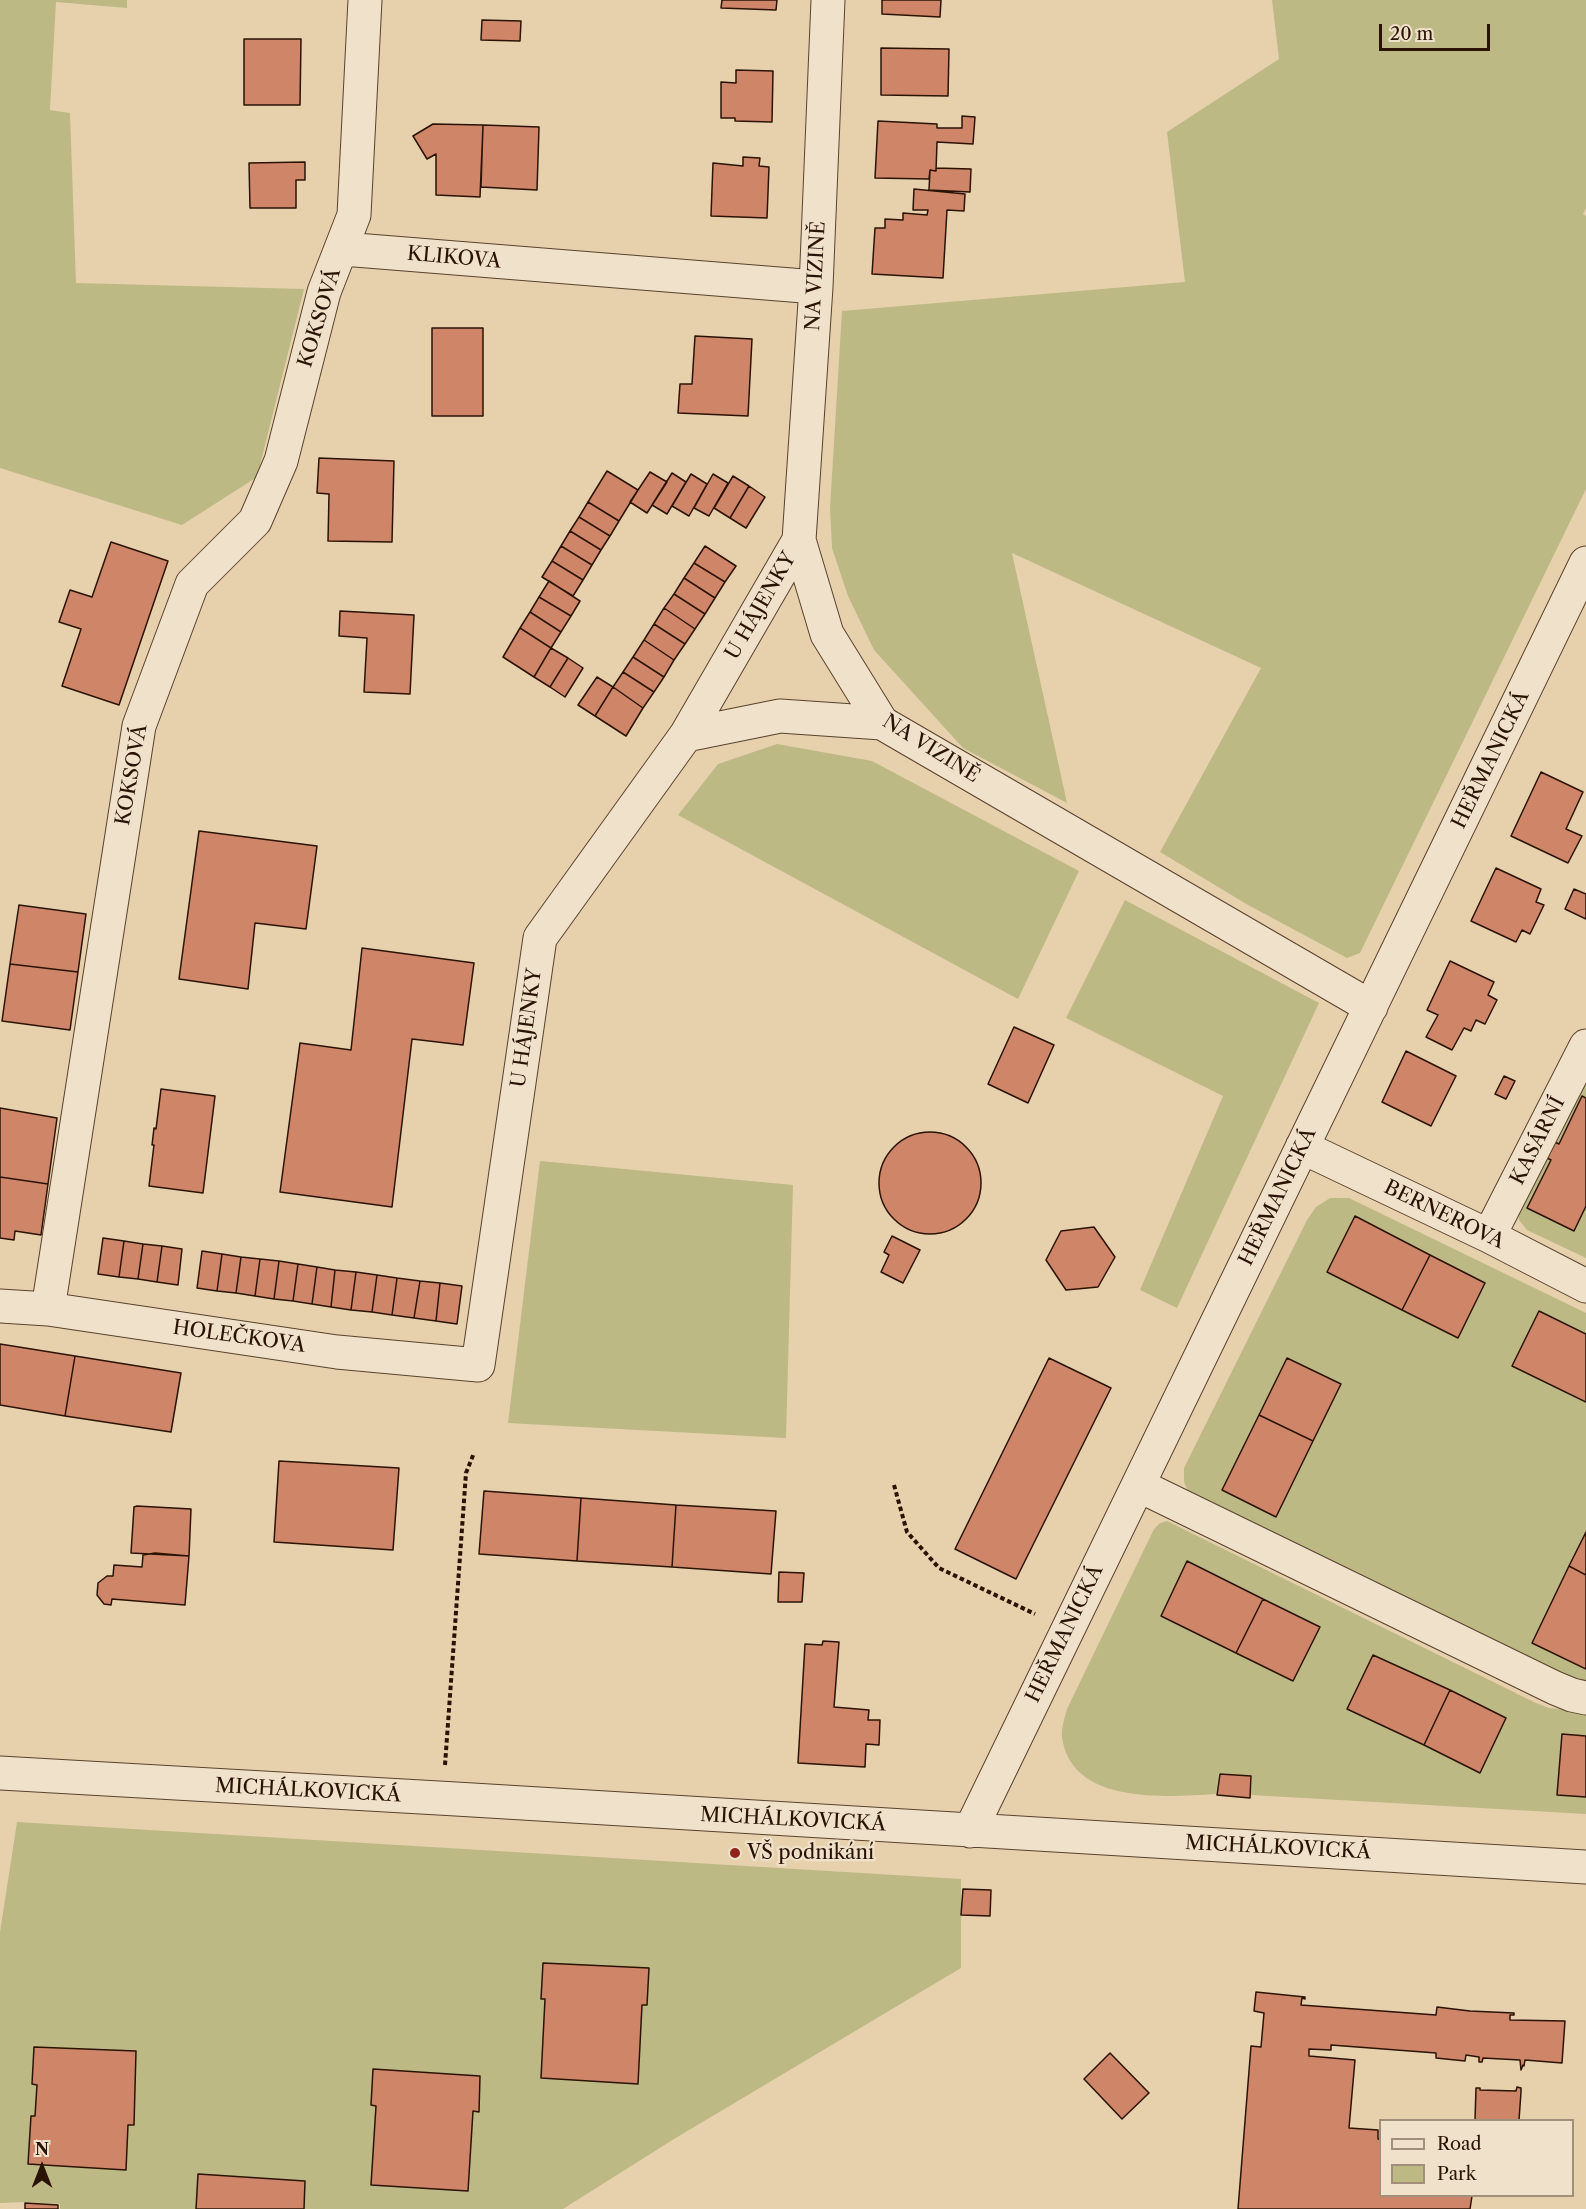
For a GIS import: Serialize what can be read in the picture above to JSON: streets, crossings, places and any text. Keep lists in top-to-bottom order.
{
  "streets": {
    "street": [
      "KLIKOVA",
      "NA VIZINĚ",
      "KOKSOVÁ",
      "U HÁJENKY",
      "HEŘMANICKÁ",
      "KASÁRNÍ",
      "BERNEROVA",
      "HOLEČKOVA",
      "MICHÁLKOVICKÁ"
    ]
  },
  "crossings": [
    ["KLIKOVA", "NA VIZINĚ"],
    ["KLIKOVA", "KOKSOVÁ"],
    ["NA VIZINĚ", "U HÁJENKY"],
    ["NA VIZINĚ", "HEŘMANICKÁ"],
    ["KOKSOVÁ", "HOLEČKOVA"],
    ["U HÁJENKY", "HOLEČKOVA"],
    ["HEŘMANICKÁ", "BERNEROVA"],
    ["HEŘMANICKÁ", "MICHÁLKOVICKÁ"],
    ["KASÁRNÍ", "BERNEROVA"]
  ],
  "places": ["VŠ podnikání"],
  "legend": ["Road", "Park"],
  "scale_bar": "20 m",
  "north": "top"
}
